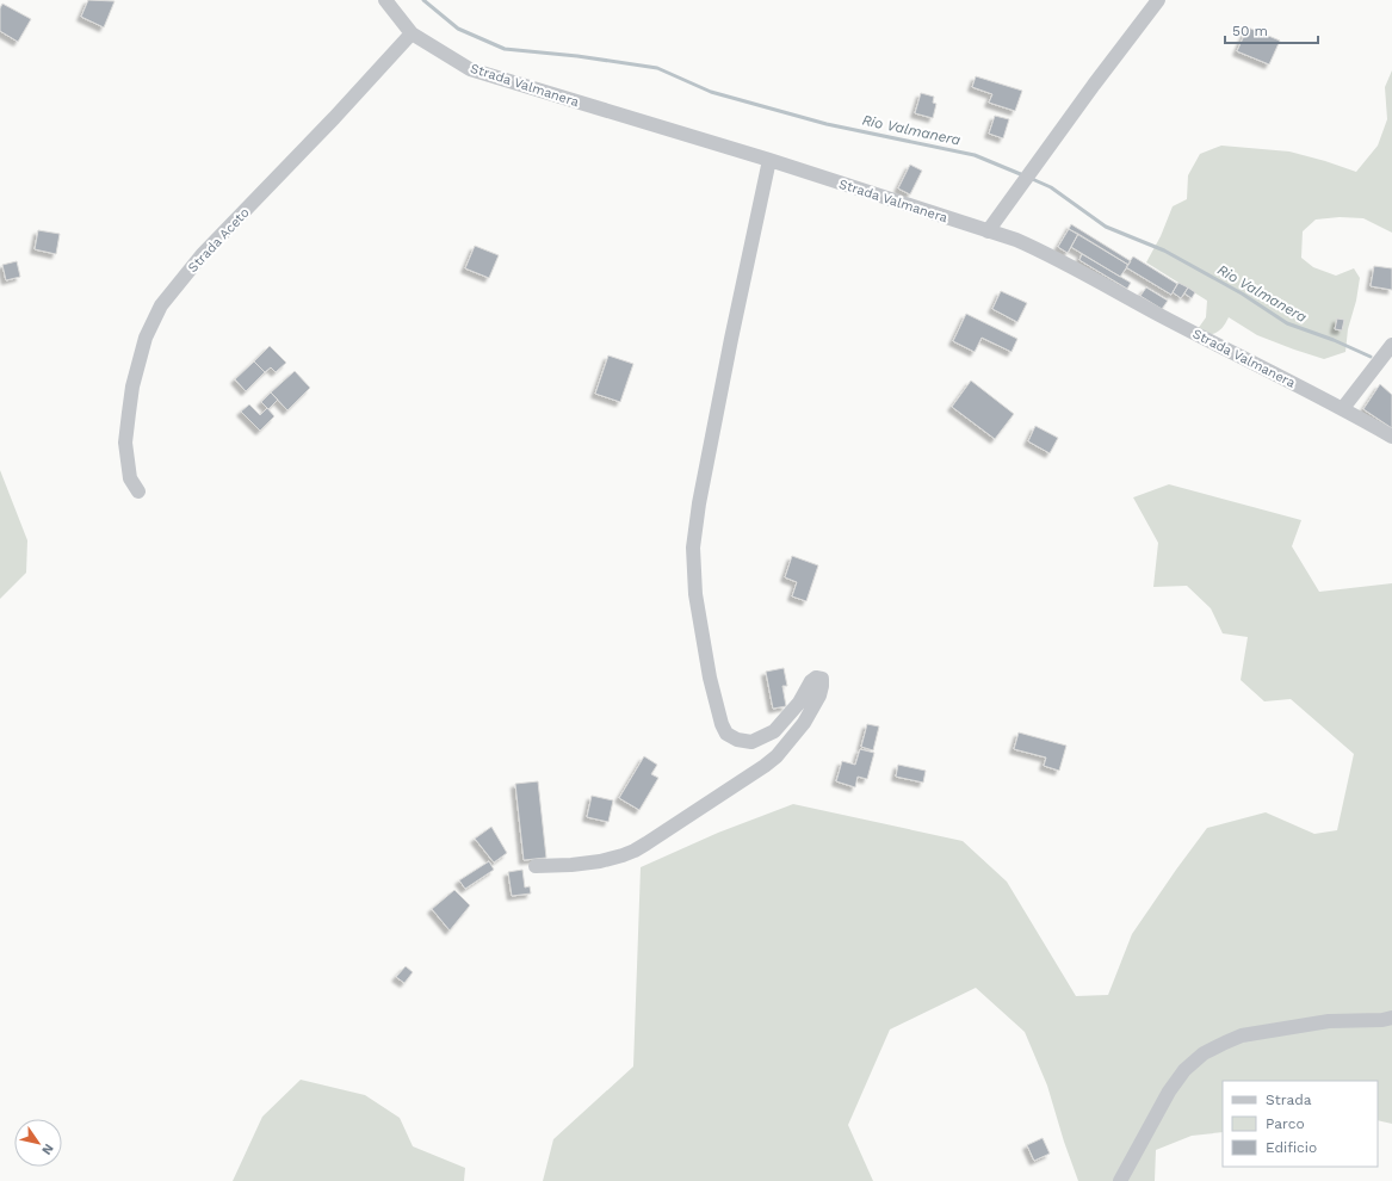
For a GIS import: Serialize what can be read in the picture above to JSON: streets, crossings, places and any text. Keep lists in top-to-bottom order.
{
  "streets": {
    "street": ["Strada Valmanera", "Strada Aceto"]
  },
  "crossings": [
    ["Strada Valmanera", "Strada Aceto"]
  ],
  "water": ["Rio Valmanera"],
  "legend": ["Strada", "Parco", "Edificio"],
  "scale_bar": "50 m",
  "north": "bottom right"
}
